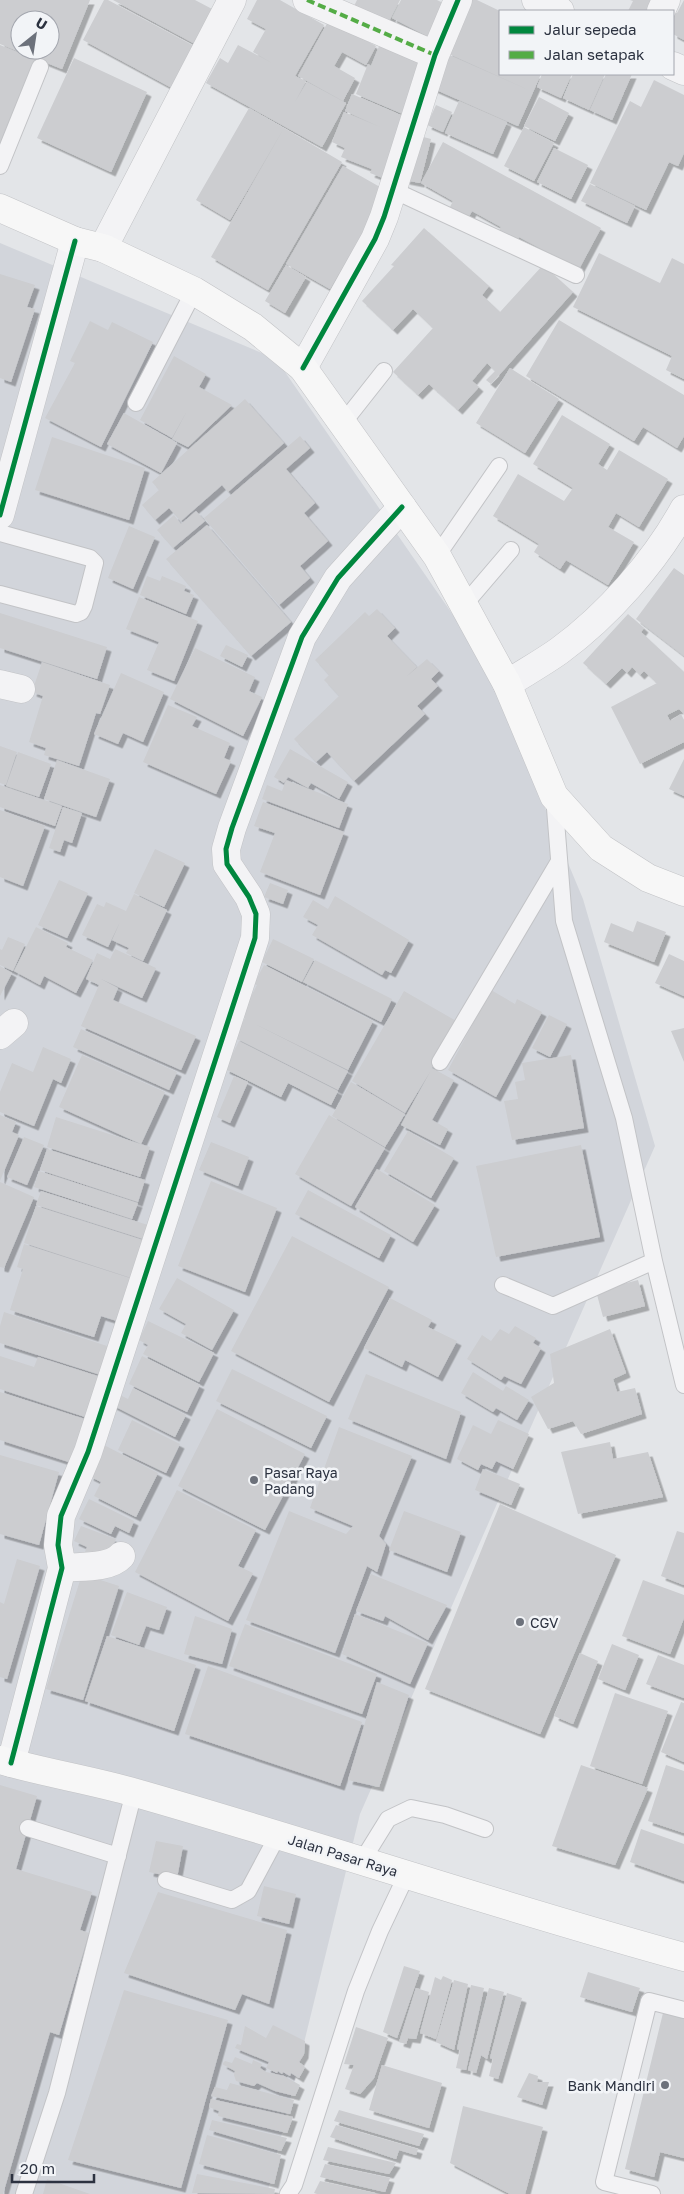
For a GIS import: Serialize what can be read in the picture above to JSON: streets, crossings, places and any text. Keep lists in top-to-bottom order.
{
  "streets": {
    "main road": ["Jalan Pasar Raya"]
  },
  "places": ["Pasar Raya Padang", "CGV", "Bank Mandiri"],
  "legend": ["Jalur sepeda", "Jalan setapak"],
  "scale_bar": "20 m",
  "north": "top right"
}
